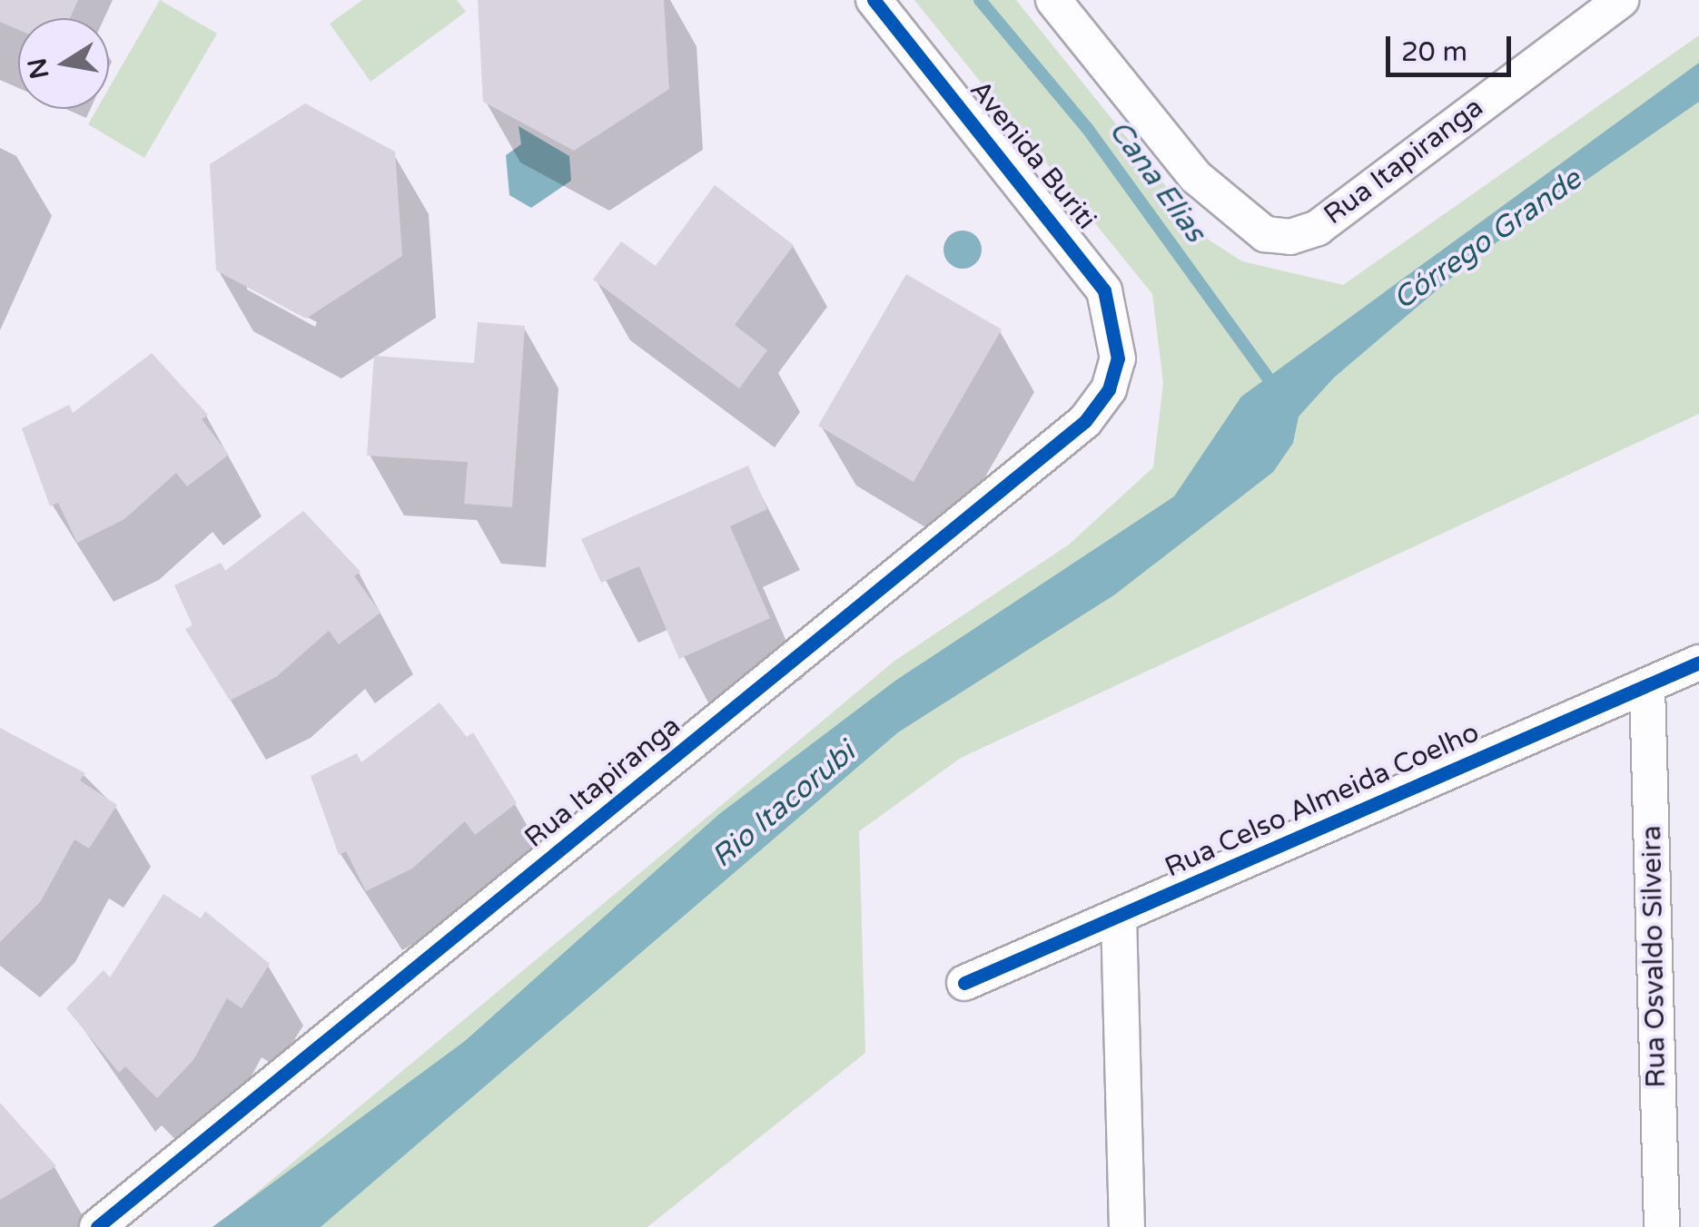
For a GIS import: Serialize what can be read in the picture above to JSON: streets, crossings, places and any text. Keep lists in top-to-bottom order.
{
  "streets": {
    "street": [
      "Avenida Buriti",
      "Rua Itapiranga",
      "Rua Celso Almeida Coelho",
      "Rua Osvaldo Silveira"
    ]
  },
  "crossings": [
    ["Avenida Buriti", "Rua Itapiranga"],
    ["Rua Celso Almeida Coelho", "Rua Osvaldo Silveira"]
  ],
  "water": ["Cana Elias", "Córrego Grande", "Rio Itacorubi"],
  "scale_bar": "20 m",
  "north": "left"
}
